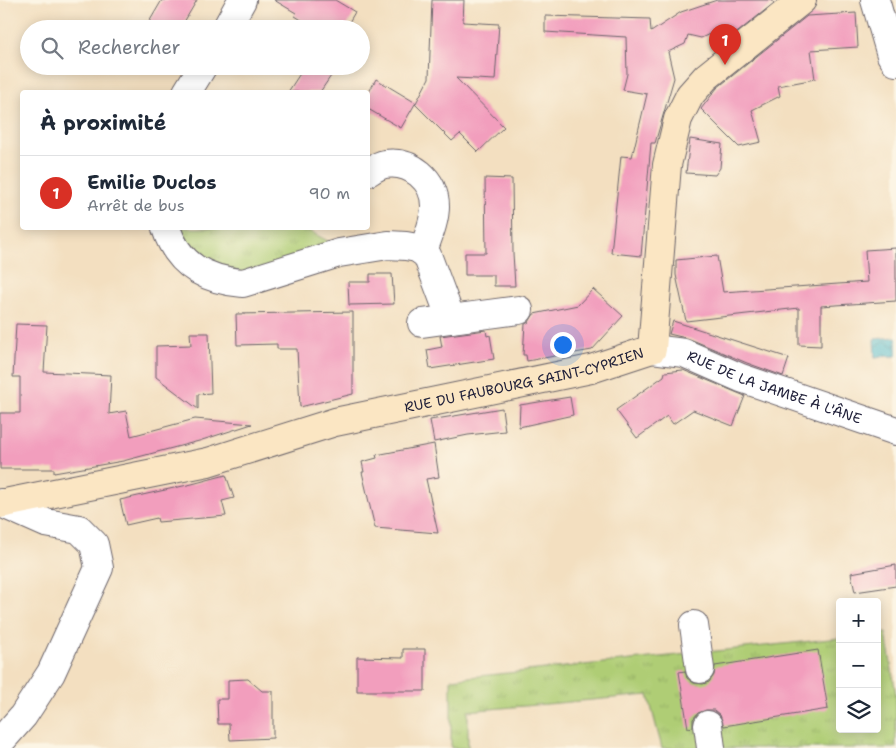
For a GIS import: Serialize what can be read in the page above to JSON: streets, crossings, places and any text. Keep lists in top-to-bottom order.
{
  "streets": {
    "street": ["RUE DU FAUBOURG SAINT-CYPRIEN", "RUE DE LA JAMBE À L'ÂNE"]
  },
  "crossings": [
    ["RUE DU FAUBOURG SAINT-CYPRIEN", "RUE DE LA JAMBE À L'ÂNE"]
  ],
  "page": {
    "search": "Rechercher",
    "pins": "1",
    "heading": "À proximité",
    "list": [
      {
        "mark": "1",
        "name": "Emilie Duclos",
        "note": "Arrêt de bus",
        "value": "90 m"
      }
    ],
    "map_buttons": ["+", "−"]
  }
}
